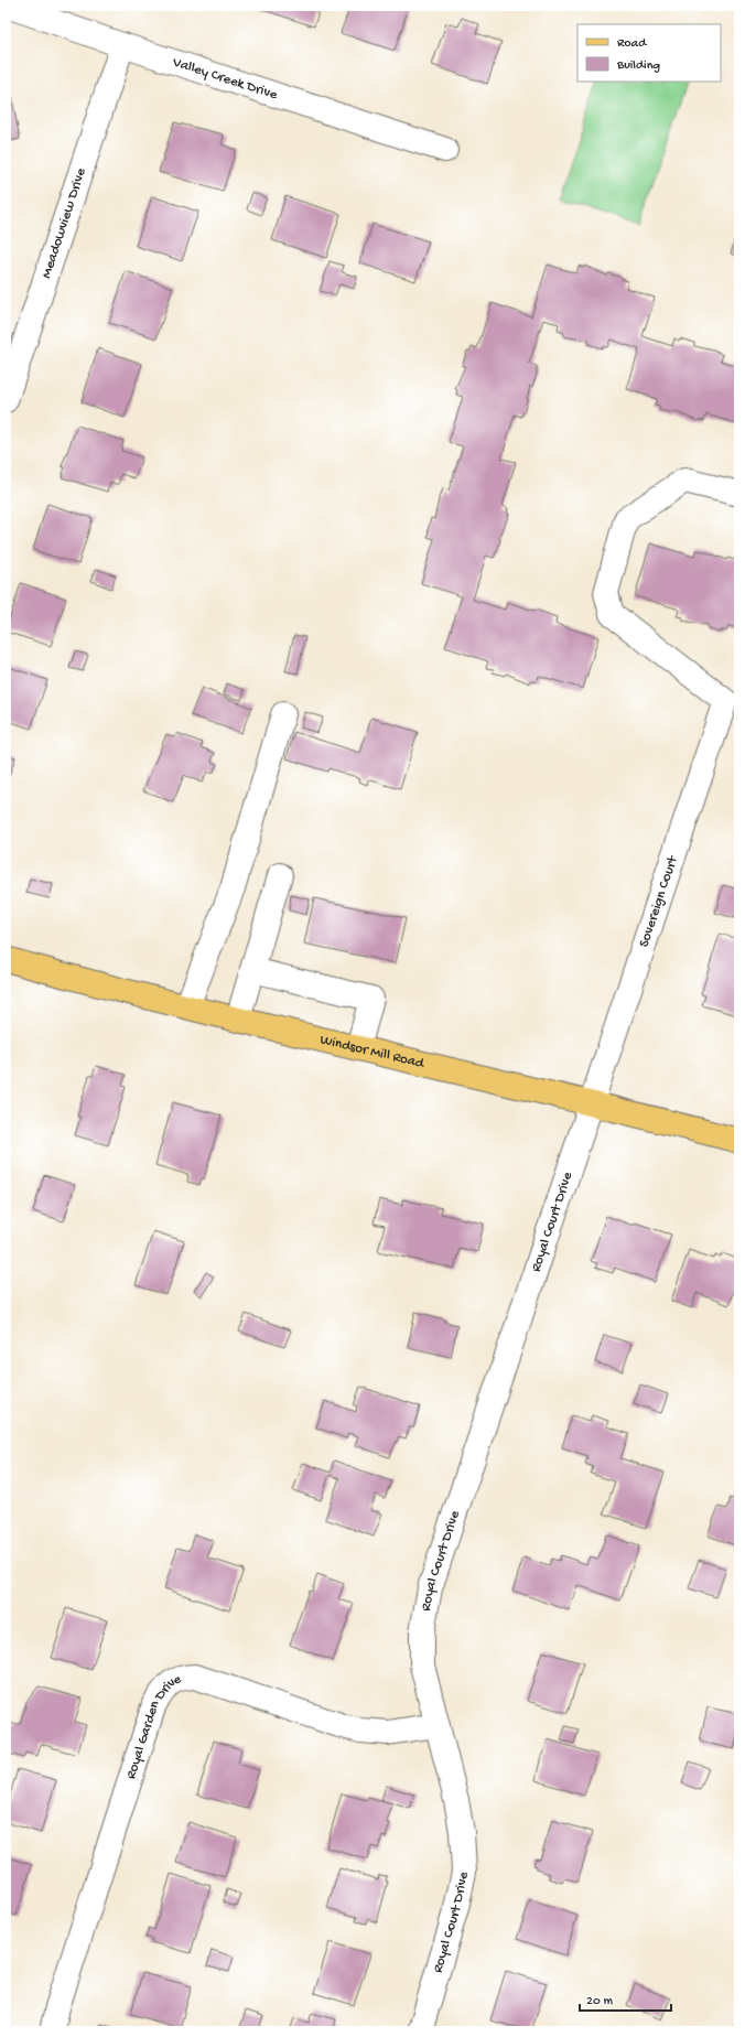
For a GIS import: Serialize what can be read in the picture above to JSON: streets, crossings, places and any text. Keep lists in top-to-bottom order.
{
  "streets": {
    "main road": ["Windsor Mill Road"],
    "street": [
      "Valley Creek Drive",
      "Meadowview Drive",
      "Sovereign Court",
      "Royal Court Drive",
      "Royal Garden Drive"
    ]
  },
  "crossings": [
    ["Valley Creek Drive", "Meadowview Drive"],
    ["Sovereign Court", "Windsor Mill Road"],
    ["Sovereign Court", "Royal Court Drive"],
    ["Windsor Mill Road", "Royal Court Drive"],
    ["Royal Court Drive", "Royal Garden Drive"]
  ],
  "legend": ["Road", "Building"],
  "scale_bar": "20 m"
}
